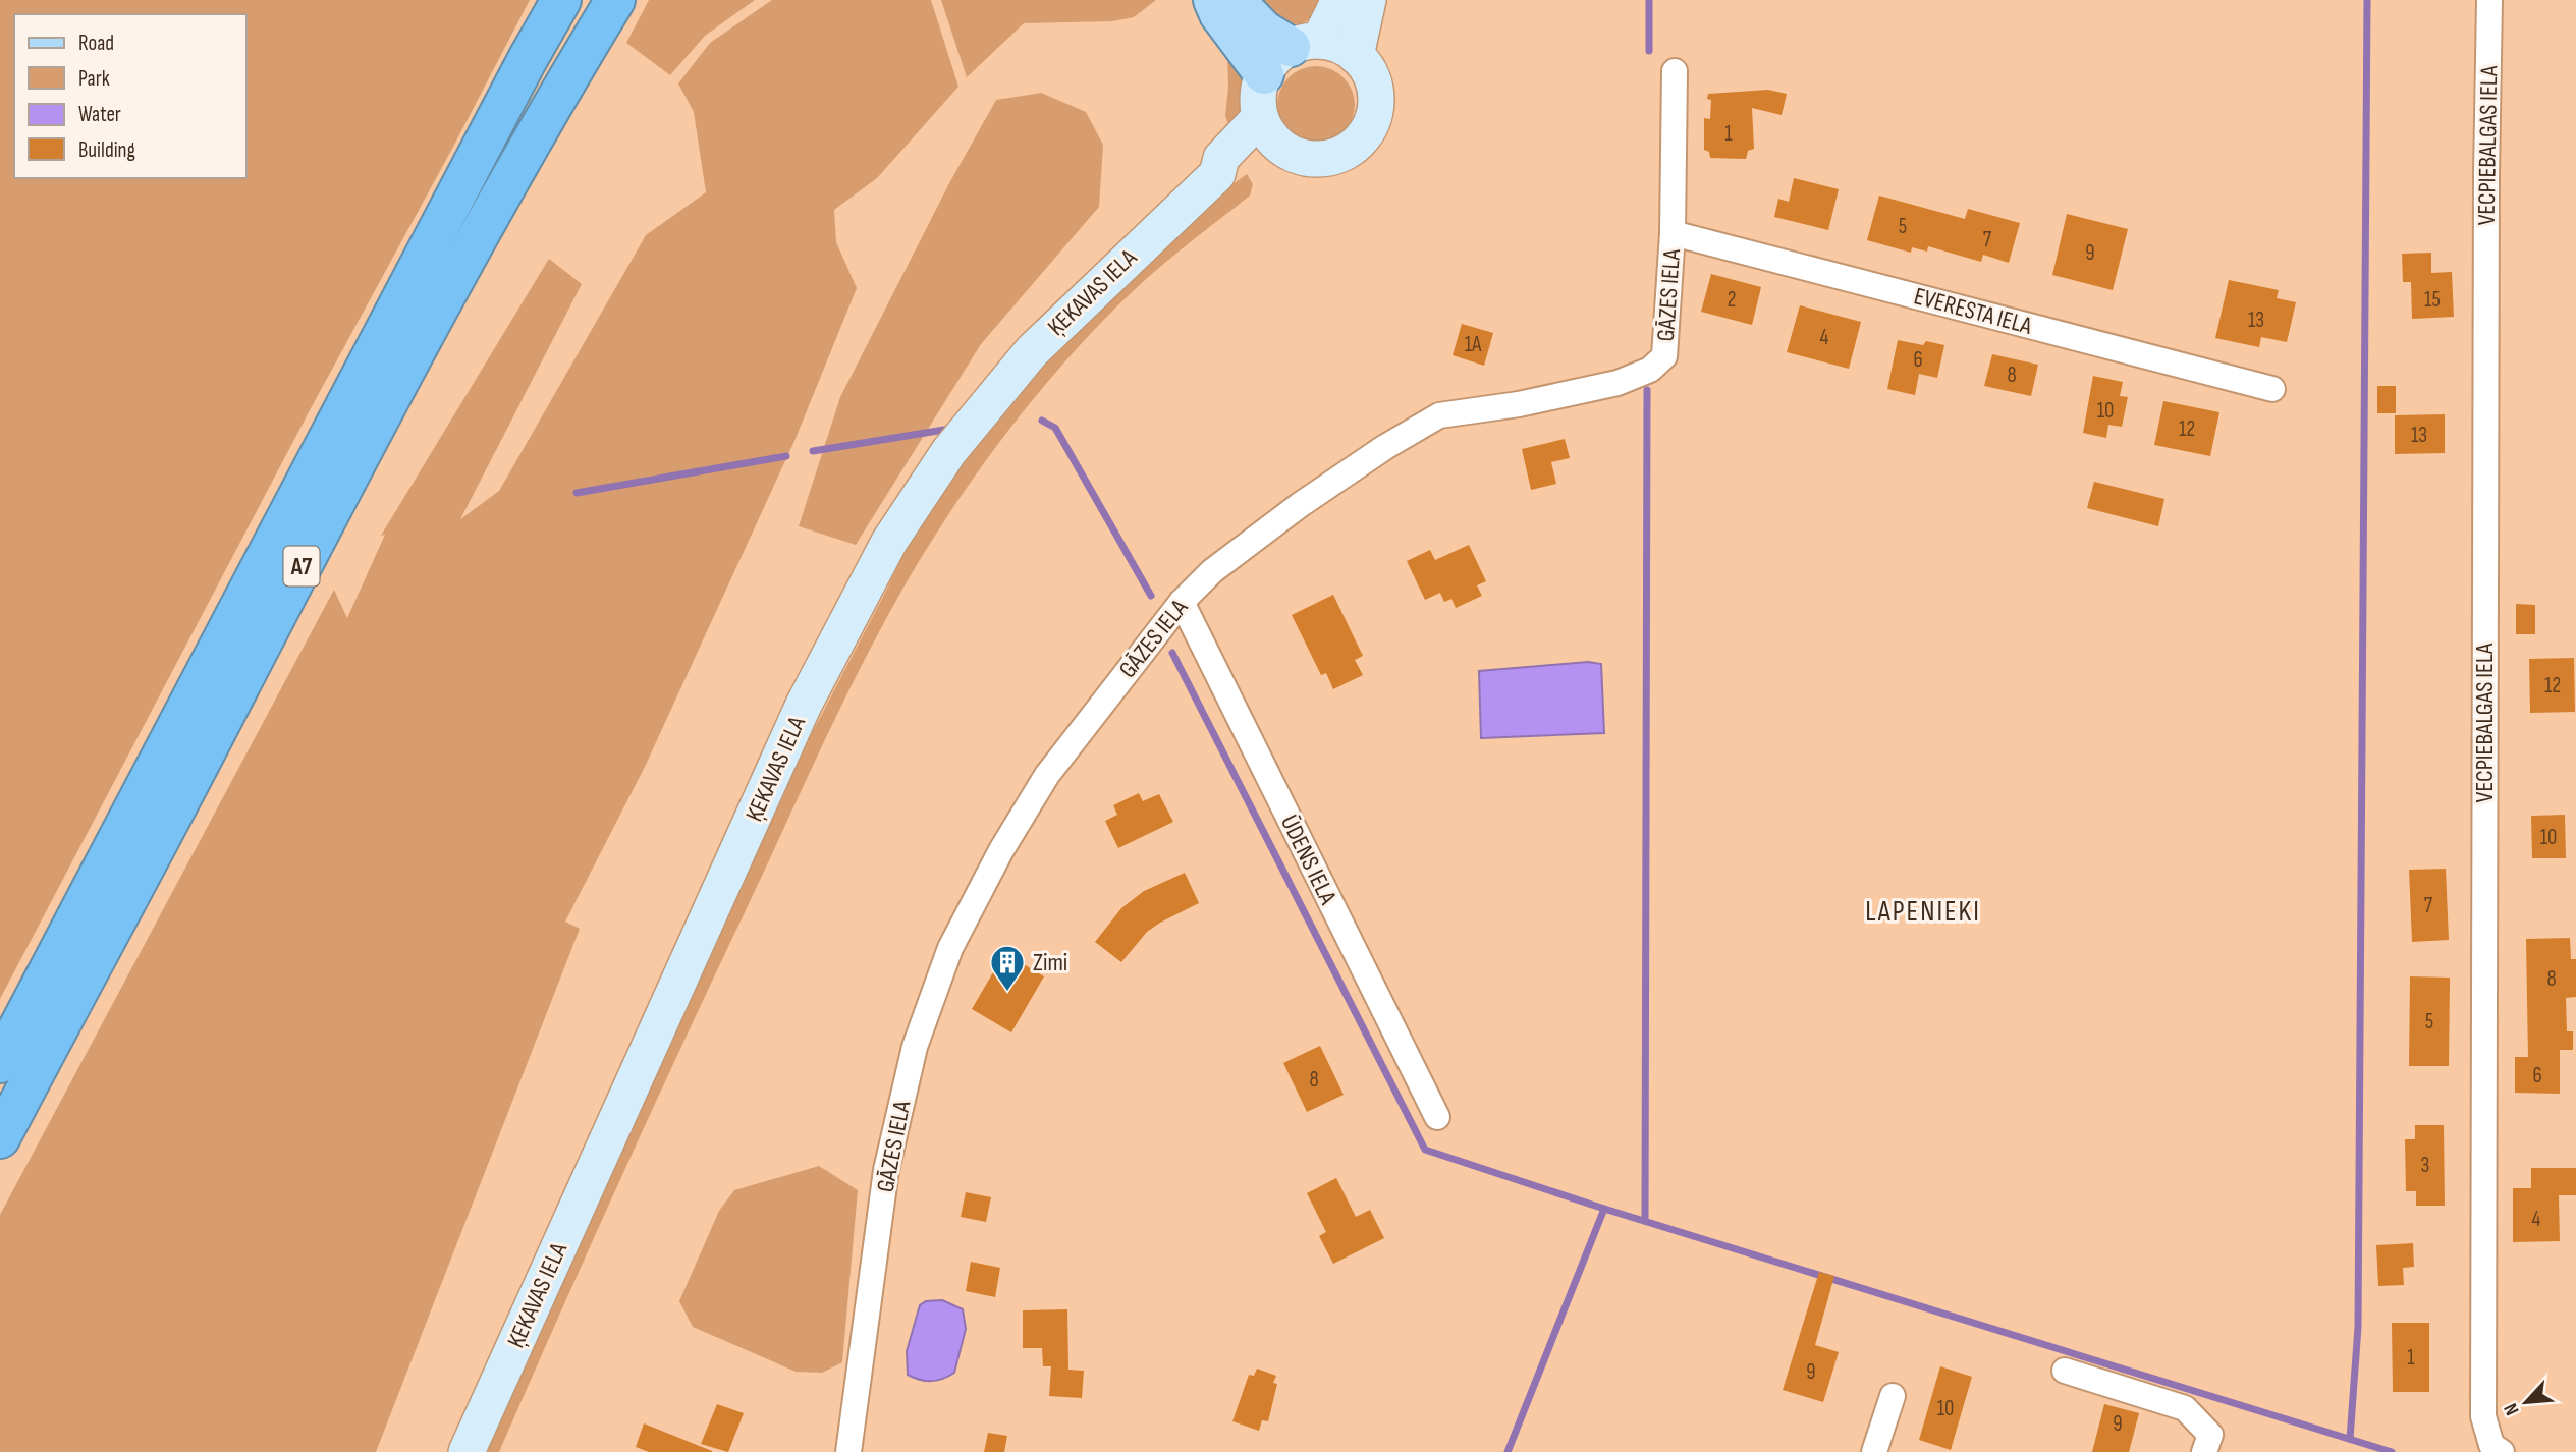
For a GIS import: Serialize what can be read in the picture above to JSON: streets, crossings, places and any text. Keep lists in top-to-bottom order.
{
  "streets": {
    "highway": ["A7"],
    "main road": ["ĶEKAVAS IELA"],
    "street": [
      "VECPIEBALGAS IELA",
      "GĀZES IELA",
      "EVERESTA IELA",
      "ŪDENS IELA"
    ]
  },
  "crossings": [
    ["GĀZES IELA", "EVERESTA IELA"],
    ["GĀZES IELA", "ŪDENS IELA"]
  ],
  "districts": ["LAPENIEKI"],
  "places": {
    "building": ["Zimi"]
  },
  "house_numbers": [
    "1",
    "5",
    "7",
    "9",
    "2",
    "15",
    "13",
    "4",
    "1A",
    "6",
    "8",
    "10",
    "12",
    "13",
    "12",
    "10",
    "7",
    "8",
    "5",
    "6",
    "8",
    "3",
    "4",
    "1",
    "9",
    "10",
    "9"
  ],
  "legend": [
    "Road",
    "Park",
    "Water",
    "Building"
  ],
  "north": "bottom left"
}
